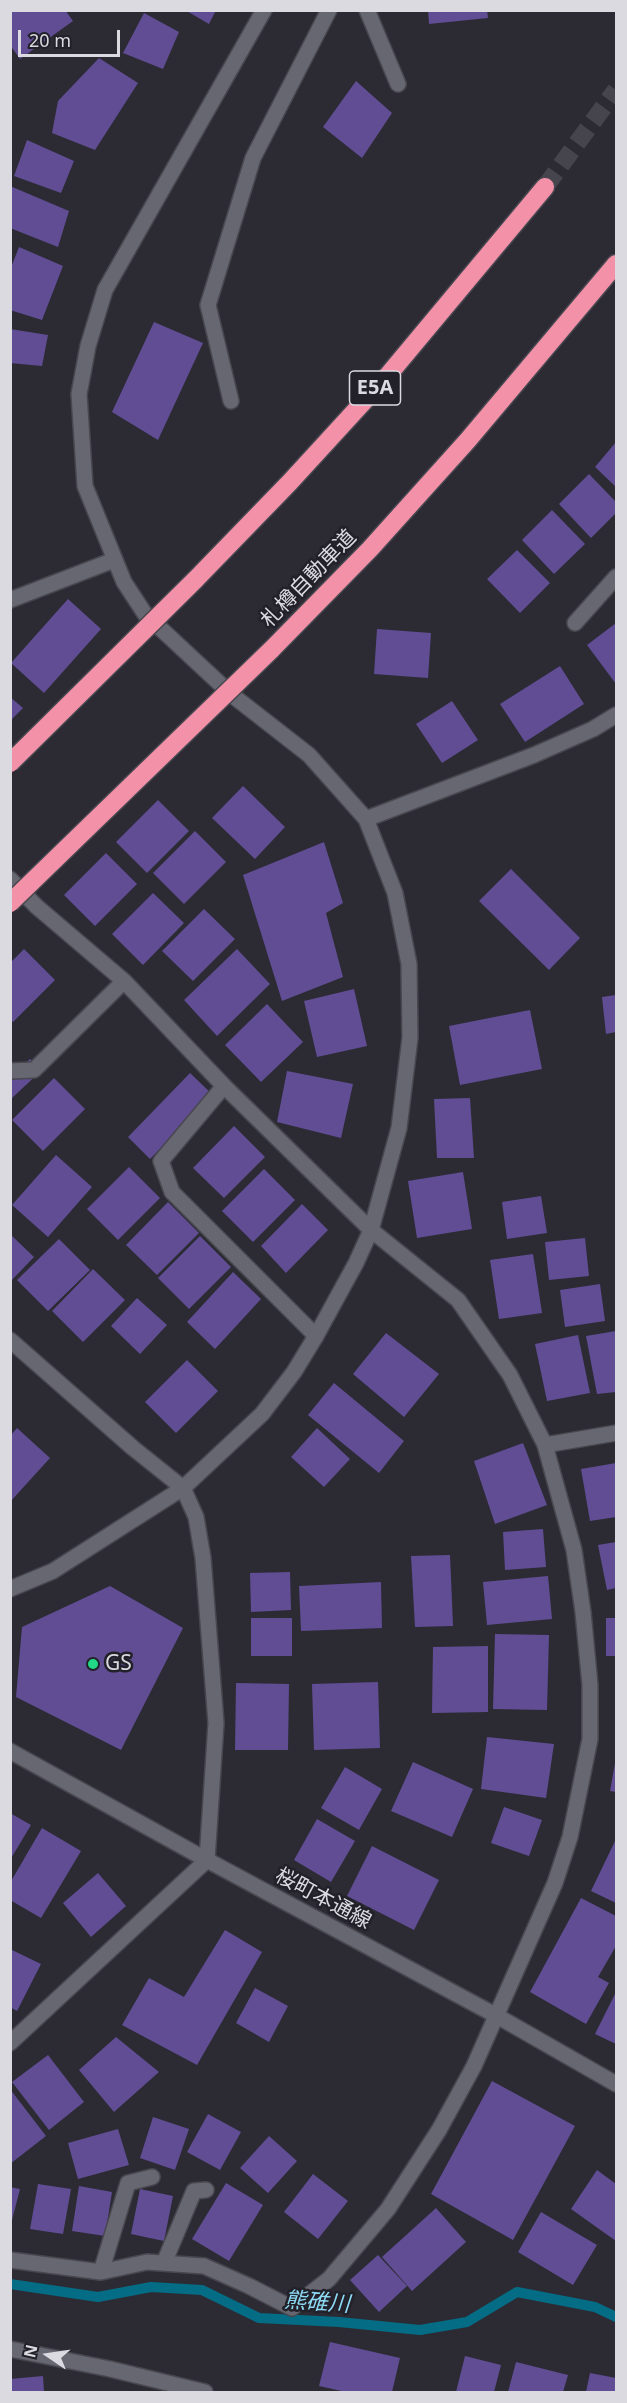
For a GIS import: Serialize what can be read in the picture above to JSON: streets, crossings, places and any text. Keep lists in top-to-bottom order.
{
  "streets": {
    "highway": ["E5A", "札樽自動車道"],
    "street": ["桜町本通線"]
  },
  "water": ["熊碓川"],
  "places": ["GS"],
  "scale_bar": "20 m",
  "north": "left"
}
